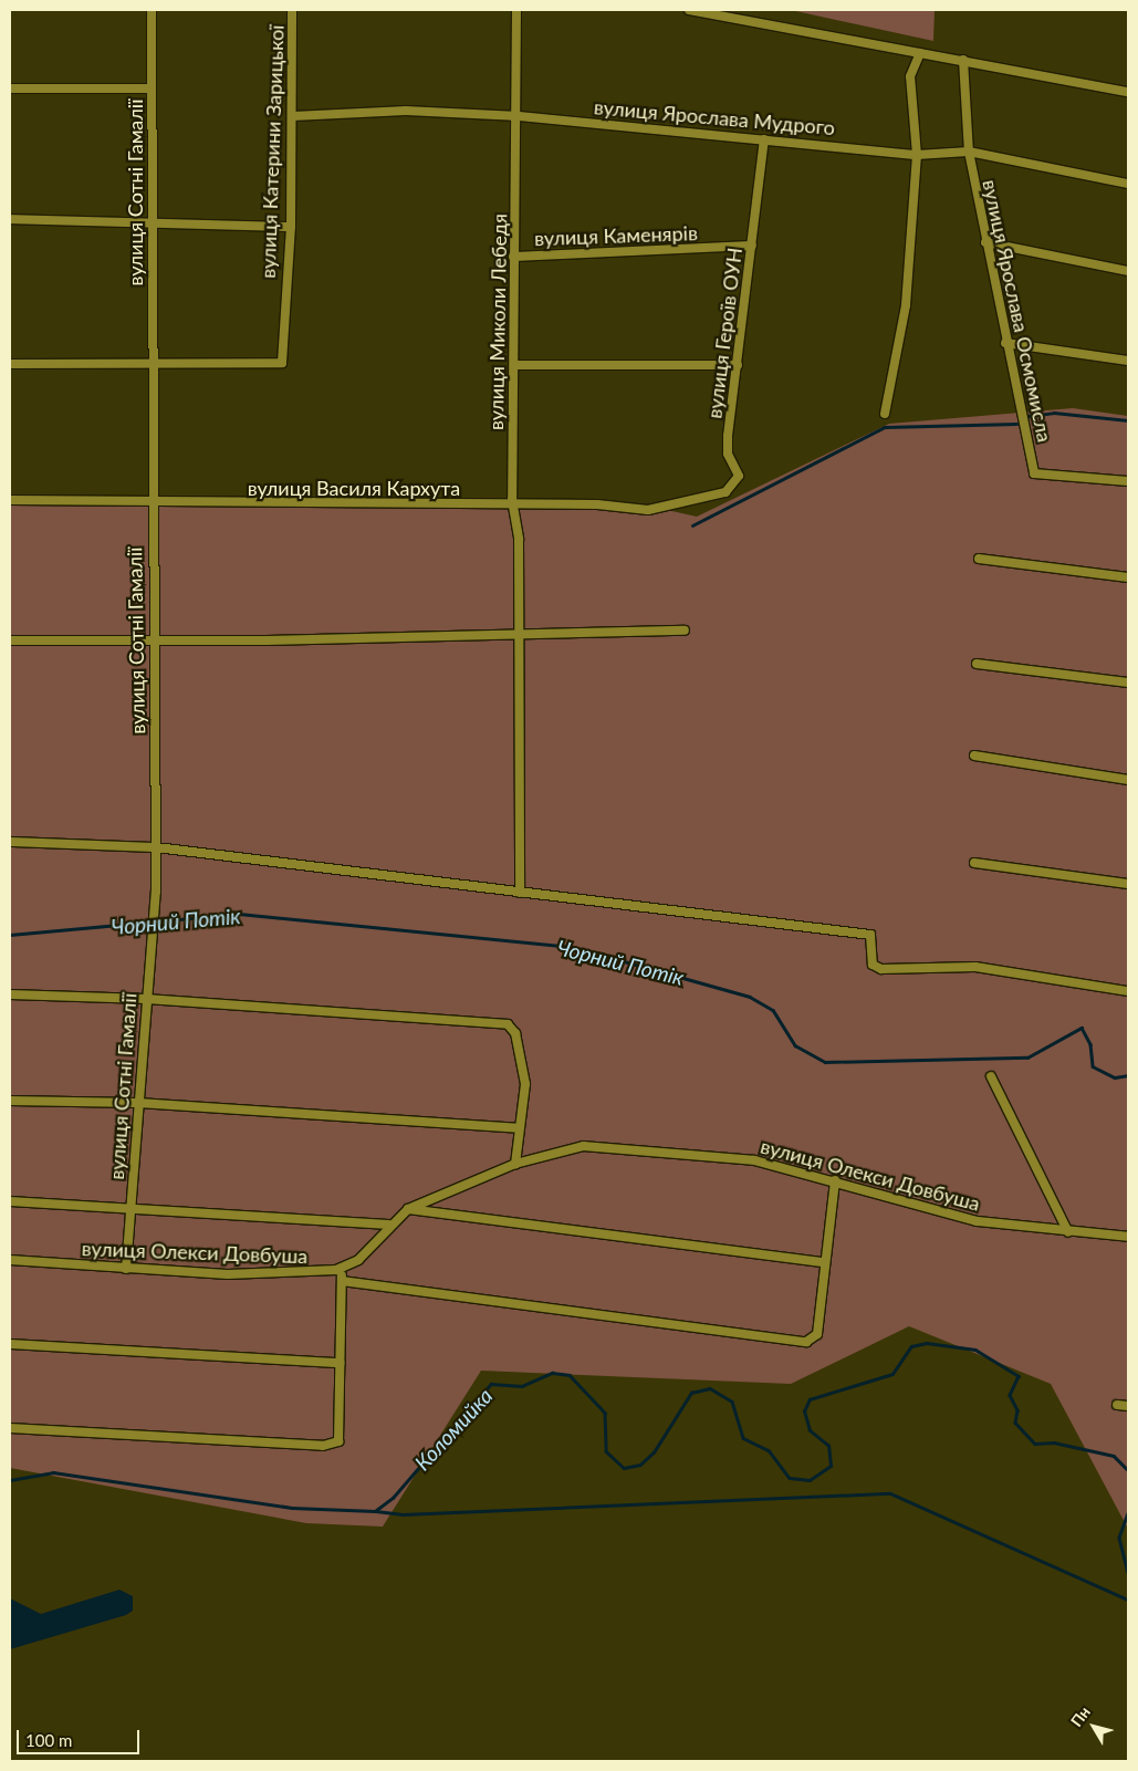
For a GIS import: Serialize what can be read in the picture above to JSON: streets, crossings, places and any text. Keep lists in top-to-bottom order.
{
  "streets": {
    "street": [
      "вулиця Ярослава Мудрого",
      "вулиця Катерини Зарицької",
      "вулиця Сотні Гамалії",
      "вулиця Каменярів",
      "вулиця Ярослава Осмомисла",
      "вулиця Миколи Лебедя",
      "вулиця Героїв ОУН",
      "вулиця Василя Кархута",
      "вулиця Олекси Довбуша"
    ]
  },
  "crossings": [
    ["вулиця Ярослава Мудрого", "вулиця Катерини Зарицької"],
    ["вулиця Ярослава Мудрого", "вулиця Ярослава Осмомисла"],
    ["вулиця Ярослава Мудрого", "вулиця Миколи Лебедя"],
    ["вулиця Ярослава Мудрого", "вулиця Героїв ОУН"],
    ["вулиця Катерини Зарицької", "вулиця Сотні Гамалії"],
    ["вулиця Сотні Гамалії", "вулиця Василя Кархута"],
    ["вулиця Сотні Гамалії", "вулиця Олекси Довбуша"],
    ["вулиця Каменярів", "вулиця Миколи Лебедя"],
    ["вулиця Каменярів", "вулиця Героїв ОУН"],
    ["вулиця Миколи Лебедя", "вулиця Василя Кархута"],
    ["вулиця Героїв ОУН", "вулиця Василя Кархута"]
  ],
  "water": ["Чорний Потік", "Коломийка"],
  "scale_bar": "100 m",
  "north": "top left"
}
